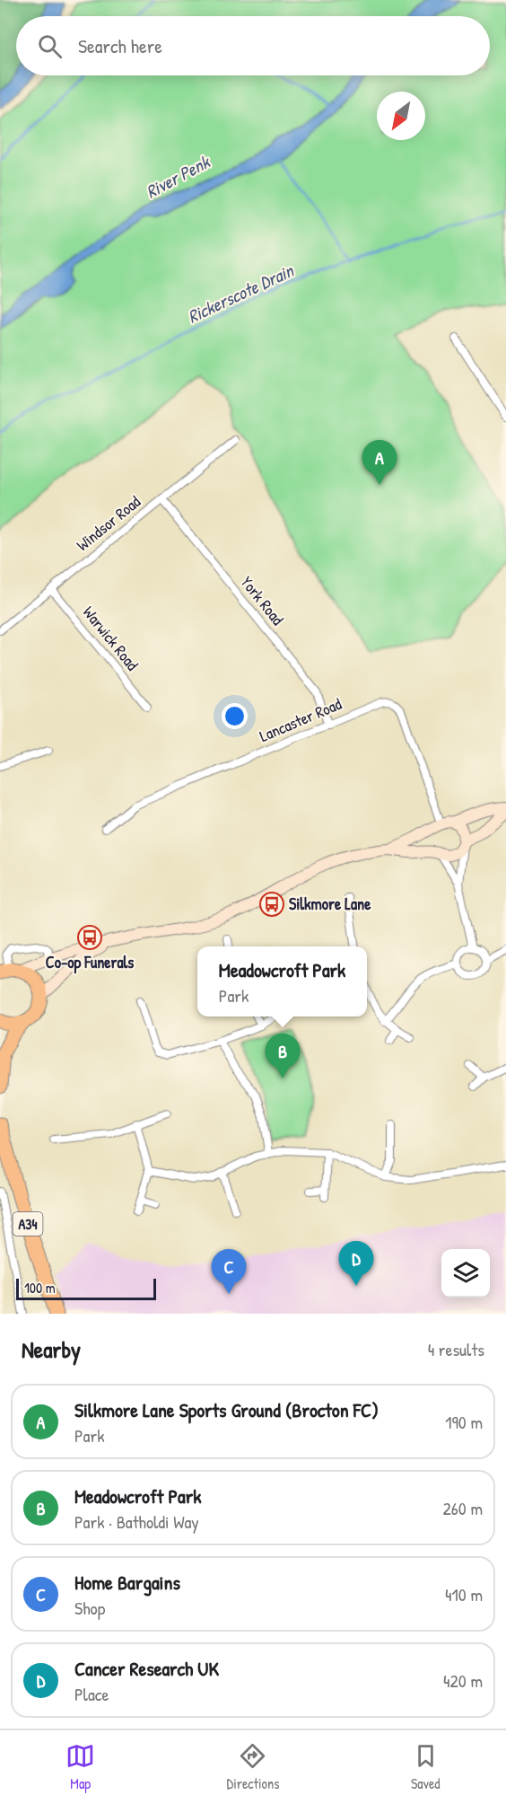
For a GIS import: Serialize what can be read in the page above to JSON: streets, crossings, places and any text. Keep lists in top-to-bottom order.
{
  "streets": {
    "highway": ["A34"],
    "street": [
      "Windsor Road",
      "York Road",
      "Warwick Road",
      "Lancaster Road"
    ]
  },
  "crossings": [
    ["Windsor Road", "York Road"],
    ["Windsor Road", "Warwick Road"],
    ["York Road", "Lancaster Road"]
  ],
  "water": ["River Penk", "Rickerscote Drain"],
  "places": {
    "bus stop": ["Silkmore Lane", "Co-op Funerals"]
  },
  "scale_bar": "100 m",
  "north": "bottom left",
  "page": {
    "search": "Search here",
    "pins": [
      "A",
      "B",
      "D",
      "C"
    ],
    "popup": ["Meadowcroft Park", "Park"],
    "scale": "100 m",
    "heading": ["Nearby", "4 results"],
    "list": [
      {
        "mark": "A",
        "name": "Silkmore Lane Sports Ground (Brocton FC)",
        "note": "Park",
        "value": "190 m"
      },
      {
        "mark": "B",
        "name": "Meadowcroft Park",
        "note": "Park · Batholdi Way",
        "value": "260 m"
      },
      {
        "mark": "C",
        "name": "Home Bargains",
        "note": "Shop",
        "value": "410 m"
      },
      {
        "mark": "D",
        "name": "Cancer Research UK",
        "note": "Place",
        "value": "420 m"
      }
    ],
    "nav": ["Map", "Directions", "Saved"]
  }
}
